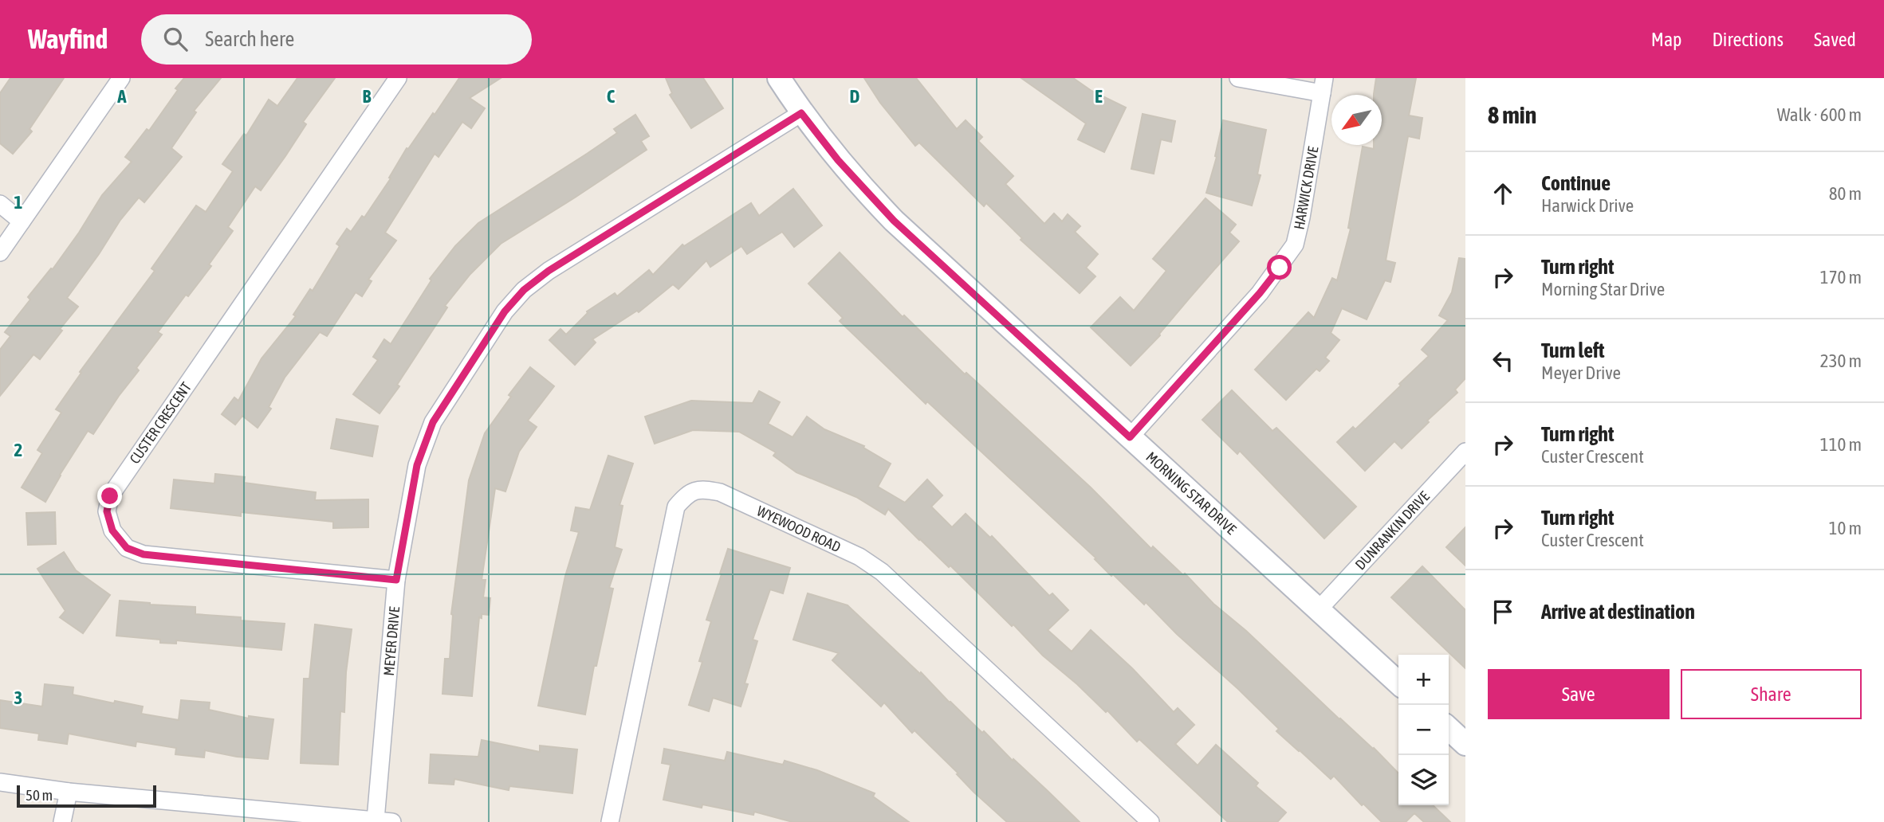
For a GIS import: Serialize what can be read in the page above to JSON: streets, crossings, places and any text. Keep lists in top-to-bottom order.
{
  "streets": {
    "street": [
      "HARWICK DRIVE",
      "CUSTER CRESCENT",
      "MORNING STAR DRIVE",
      "WYEWOOD ROAD",
      "DUNRANKIN DRIVE",
      "MEYER DRIVE"
    ]
  },
  "crossings": [
    ["HARWICK DRIVE", "MORNING STAR DRIVE"],
    ["CUSTER CRESCENT", "MEYER DRIVE"],
    ["MORNING STAR DRIVE", "DUNRANKIN DRIVE"],
    ["MORNING STAR DRIVE", "MEYER DRIVE"]
  ],
  "scale_bar": "50 m",
  "north": "bottom left",
  "page": {
    "header": "Wayfind",
    "search": "Search here",
    "nav": ["Map", "Directions", "Saved"],
    "heading": ["8 min", "Walk · 600 m"],
    "list": [
      ["Continue", "Harwick Drive", "80 m"],
      ["Turn right", "Morning Star Drive", "170 m"],
      ["Turn left", "Meyer Drive", "230 m"],
      ["Turn right", "Custer Crescent", "110 m"],
      ["Turn right", "Custer Crescent", "10 m"],
      "Arrive at destination"
    ],
    "buttons": ["Save", "Share"],
    "map_buttons": ["+", "−"],
    "scale": "50 m"
  },
  "grid": {
    "columns": [
      "A",
      "B",
      "C",
      "D",
      "E"
    ],
    "rows": ["1", "2", "3"]
  }
}
